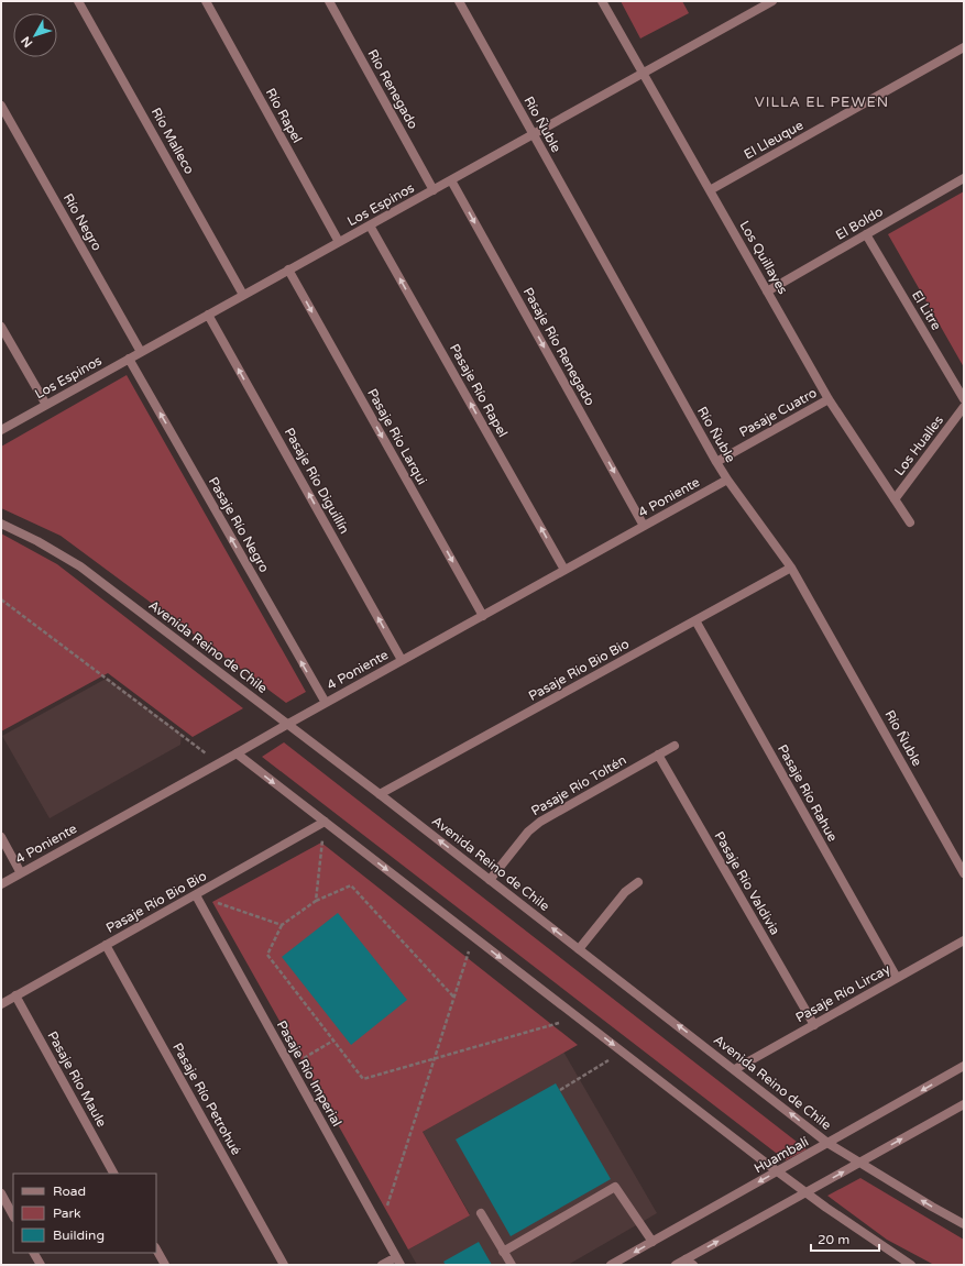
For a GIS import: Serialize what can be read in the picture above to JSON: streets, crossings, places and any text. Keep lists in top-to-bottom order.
{
  "streets": {
    "street": [
      "Río Renegado",
      "Río Rapel",
      "Río Ñuble",
      "El Lleuque",
      "Río Malleco",
      "Los Espinos",
      "Río Negro",
      "El Boldo",
      "Los Quillayes",
      "El Litre",
      "Pasaje Río Renegado",
      "Pasaje Río Rapel",
      "Pasaje Cuatro",
      "Pasaje Río Larqui",
      "Los Hualles",
      "Pasaje Río Diguillín",
      "4 Poniente",
      "Pasaje Río Negro",
      "Avenida Reino de Chile",
      "Pasaje Río Bio Bio",
      "Pasaje Río Toltén",
      "Pasaje Río Rahue",
      "Pasaje Río Valdivia",
      "Pasaje Río Lircay",
      "Pasaje Río Imperial",
      "Pasaje Río Maule",
      "Pasaje Río Petrohué",
      "Huambalí"
    ]
  },
  "crossings": [
    ["Río Renegado", "Los Espinos"],
    ["Río Rapel", "Los Espinos"],
    ["Río Ñuble", "Los Espinos"],
    ["Río Ñuble", "Pasaje Cuatro"],
    ["Río Ñuble", "4 Poniente"],
    ["Río Ñuble", "Pasaje Río Bio Bio"],
    ["El Lleuque", "Los Quillayes"],
    ["Río Malleco", "Los Espinos"],
    ["Los Espinos", "Río Negro"],
    ["Los Espinos", "Los Quillayes"],
    ["Los Espinos", "Pasaje Río Renegado"],
    ["Los Espinos", "Pasaje Río Rapel"],
    ["Los Espinos", "Pasaje Río Larqui"],
    ["Los Espinos", "Pasaje Río Diguillín"],
    ["Los Espinos", "Pasaje Río Negro"],
    ["El Boldo", "Los Quillayes"],
    ["El Boldo", "El Litre"],
    ["Los Quillayes", "Pasaje Cuatro"],
    ["Los Quillayes", "Los Hualles"],
    ["Pasaje Río Renegado", "4 Poniente"],
    ["Pasaje Río Rapel", "4 Poniente"],
    ["Pasaje Río Larqui", "4 Poniente"],
    ["Pasaje Río Diguillín", "4 Poniente"],
    ["4 Poniente", "Pasaje Río Negro"],
    ["4 Poniente", "Avenida Reino de Chile"],
    ["Avenida Reino de Chile", "Pasaje Río Bio Bio"],
    ["Avenida Reino de Chile", "Pasaje Río Toltén"],
    ["Avenida Reino de Chile", "Pasaje Río Lircay"],
    ["Avenida Reino de Chile", "Huambalí"],
    ["Pasaje Río Bio Bio", "Pasaje Río Rahue"],
    ["Pasaje Río Bio Bio", "Pasaje Río Imperial"],
    ["Pasaje Río Bio Bio", "Pasaje Río Maule"],
    ["Pasaje Río Bio Bio", "Pasaje Río Petrohué"],
    ["Pasaje Río Toltén", "Pasaje Río Valdivia"],
    ["Pasaje Río Rahue", "Pasaje Río Lircay"],
    ["Pasaje Río Valdivia", "Pasaje Río Lircay"]
  ],
  "one_way": [
    "Pasaje Río Renegado",
    "Pasaje Río Rapel",
    "Pasaje Río Larqui",
    "Pasaje Río Diguillín",
    "Pasaje Río Negro"
  ],
  "districts": ["VILLA EL PEWEN"],
  "legend": ["Road", "Park", "Building"],
  "scale_bar": "20 m",
  "north": "bottom left"
}
